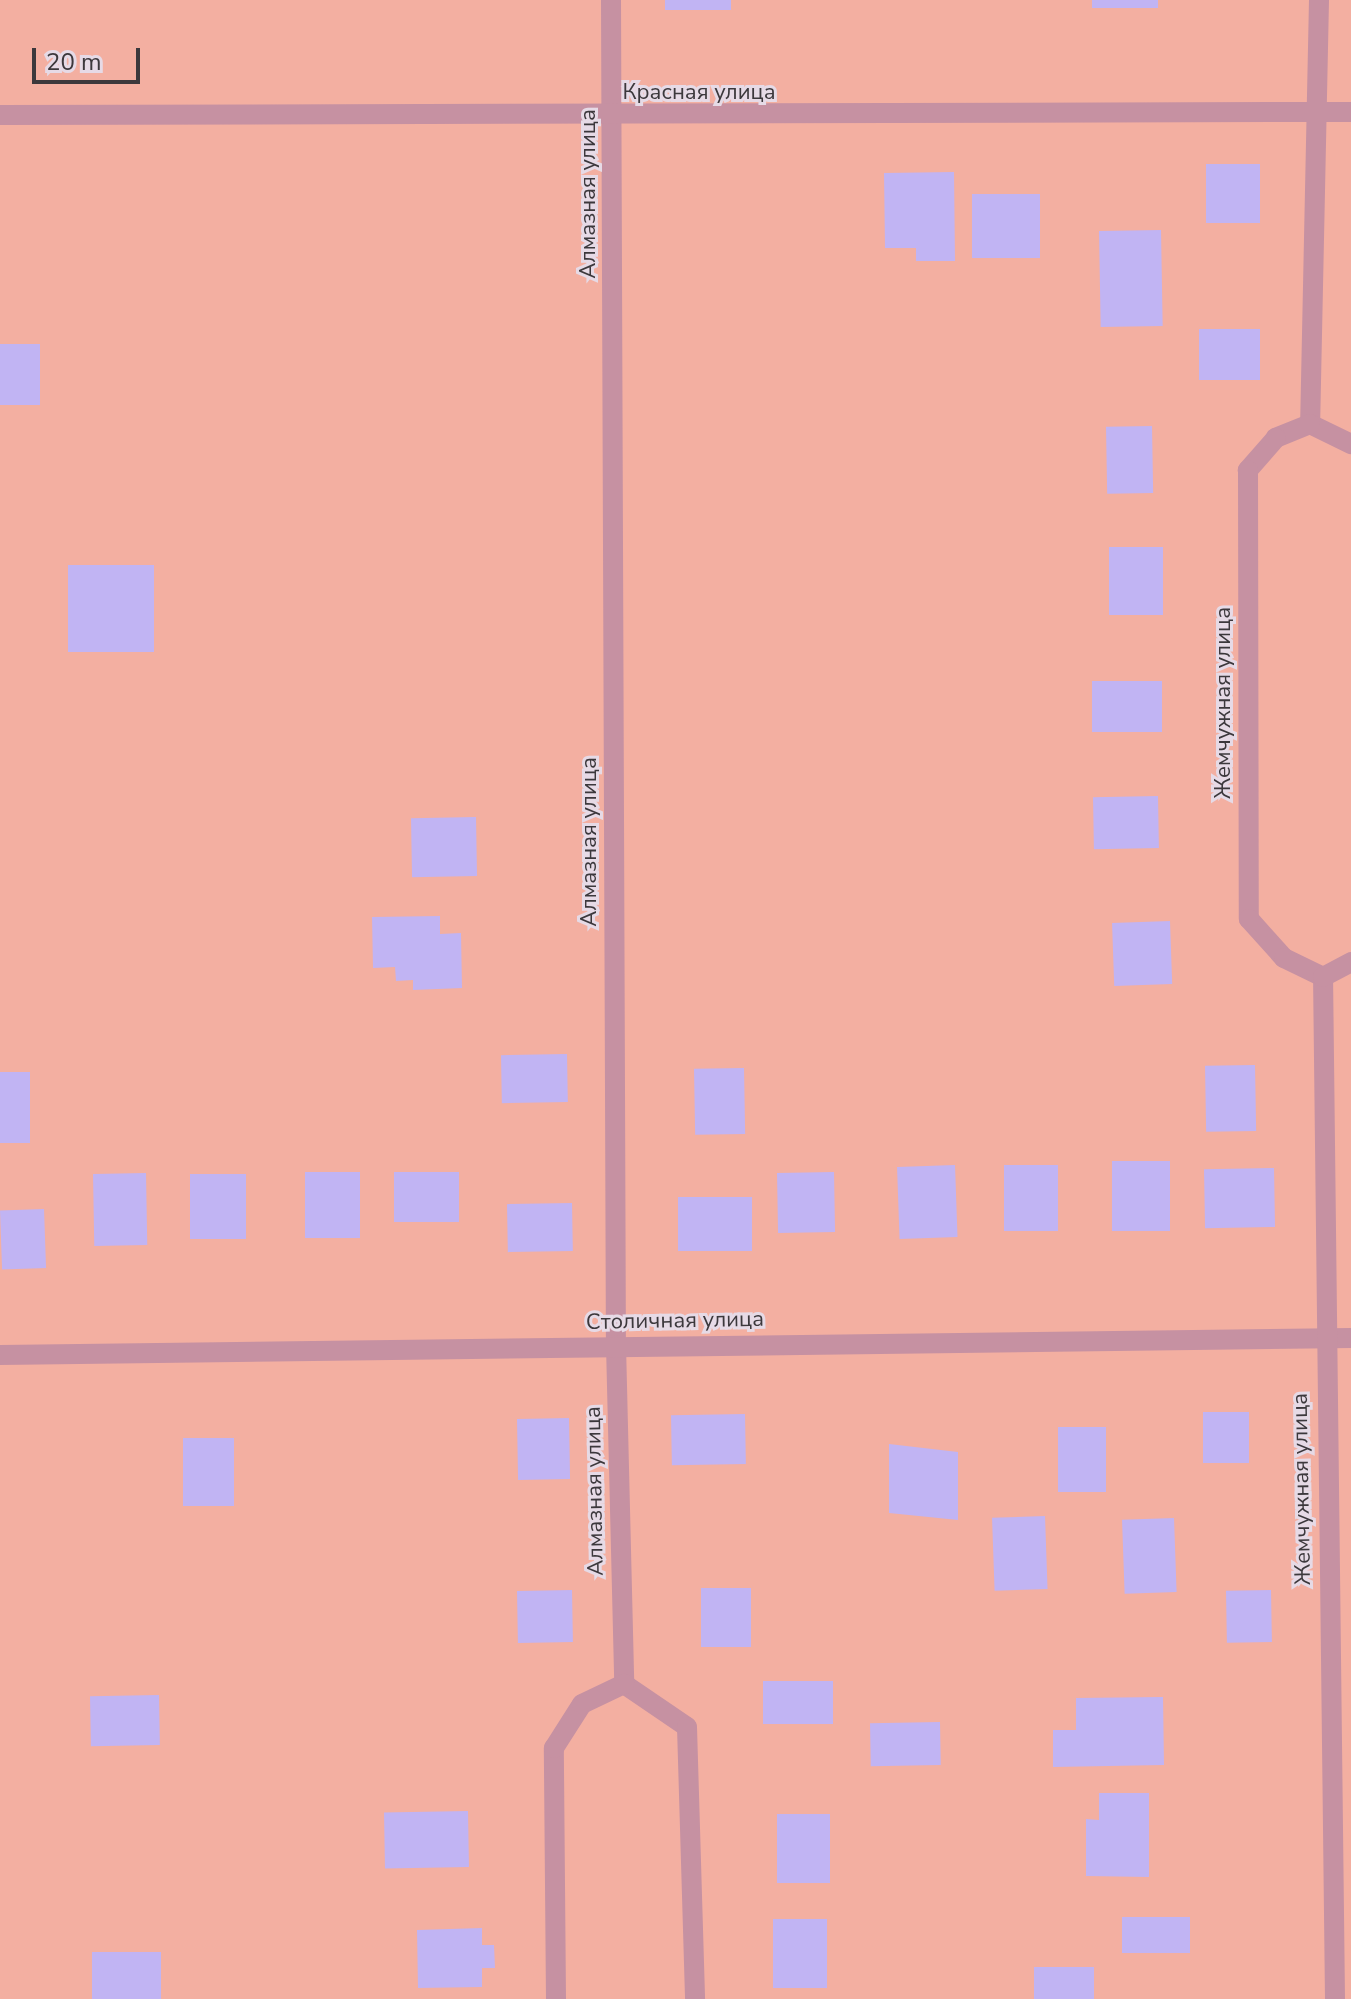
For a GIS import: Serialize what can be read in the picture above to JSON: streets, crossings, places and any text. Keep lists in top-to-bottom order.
{
  "streets": {
    "street": [
      "Красная улица",
      "Алмазная улица",
      "Жемчужная улица",
      "Столичная улица"
    ]
  },
  "crossings": [
    ["Красная улица", "Алмазная улица"],
    ["Алмазная улица", "Столичная улица"],
    ["Жемчужная улица", "Столичная улица"]
  ],
  "scale_bar": "20 m"
}
